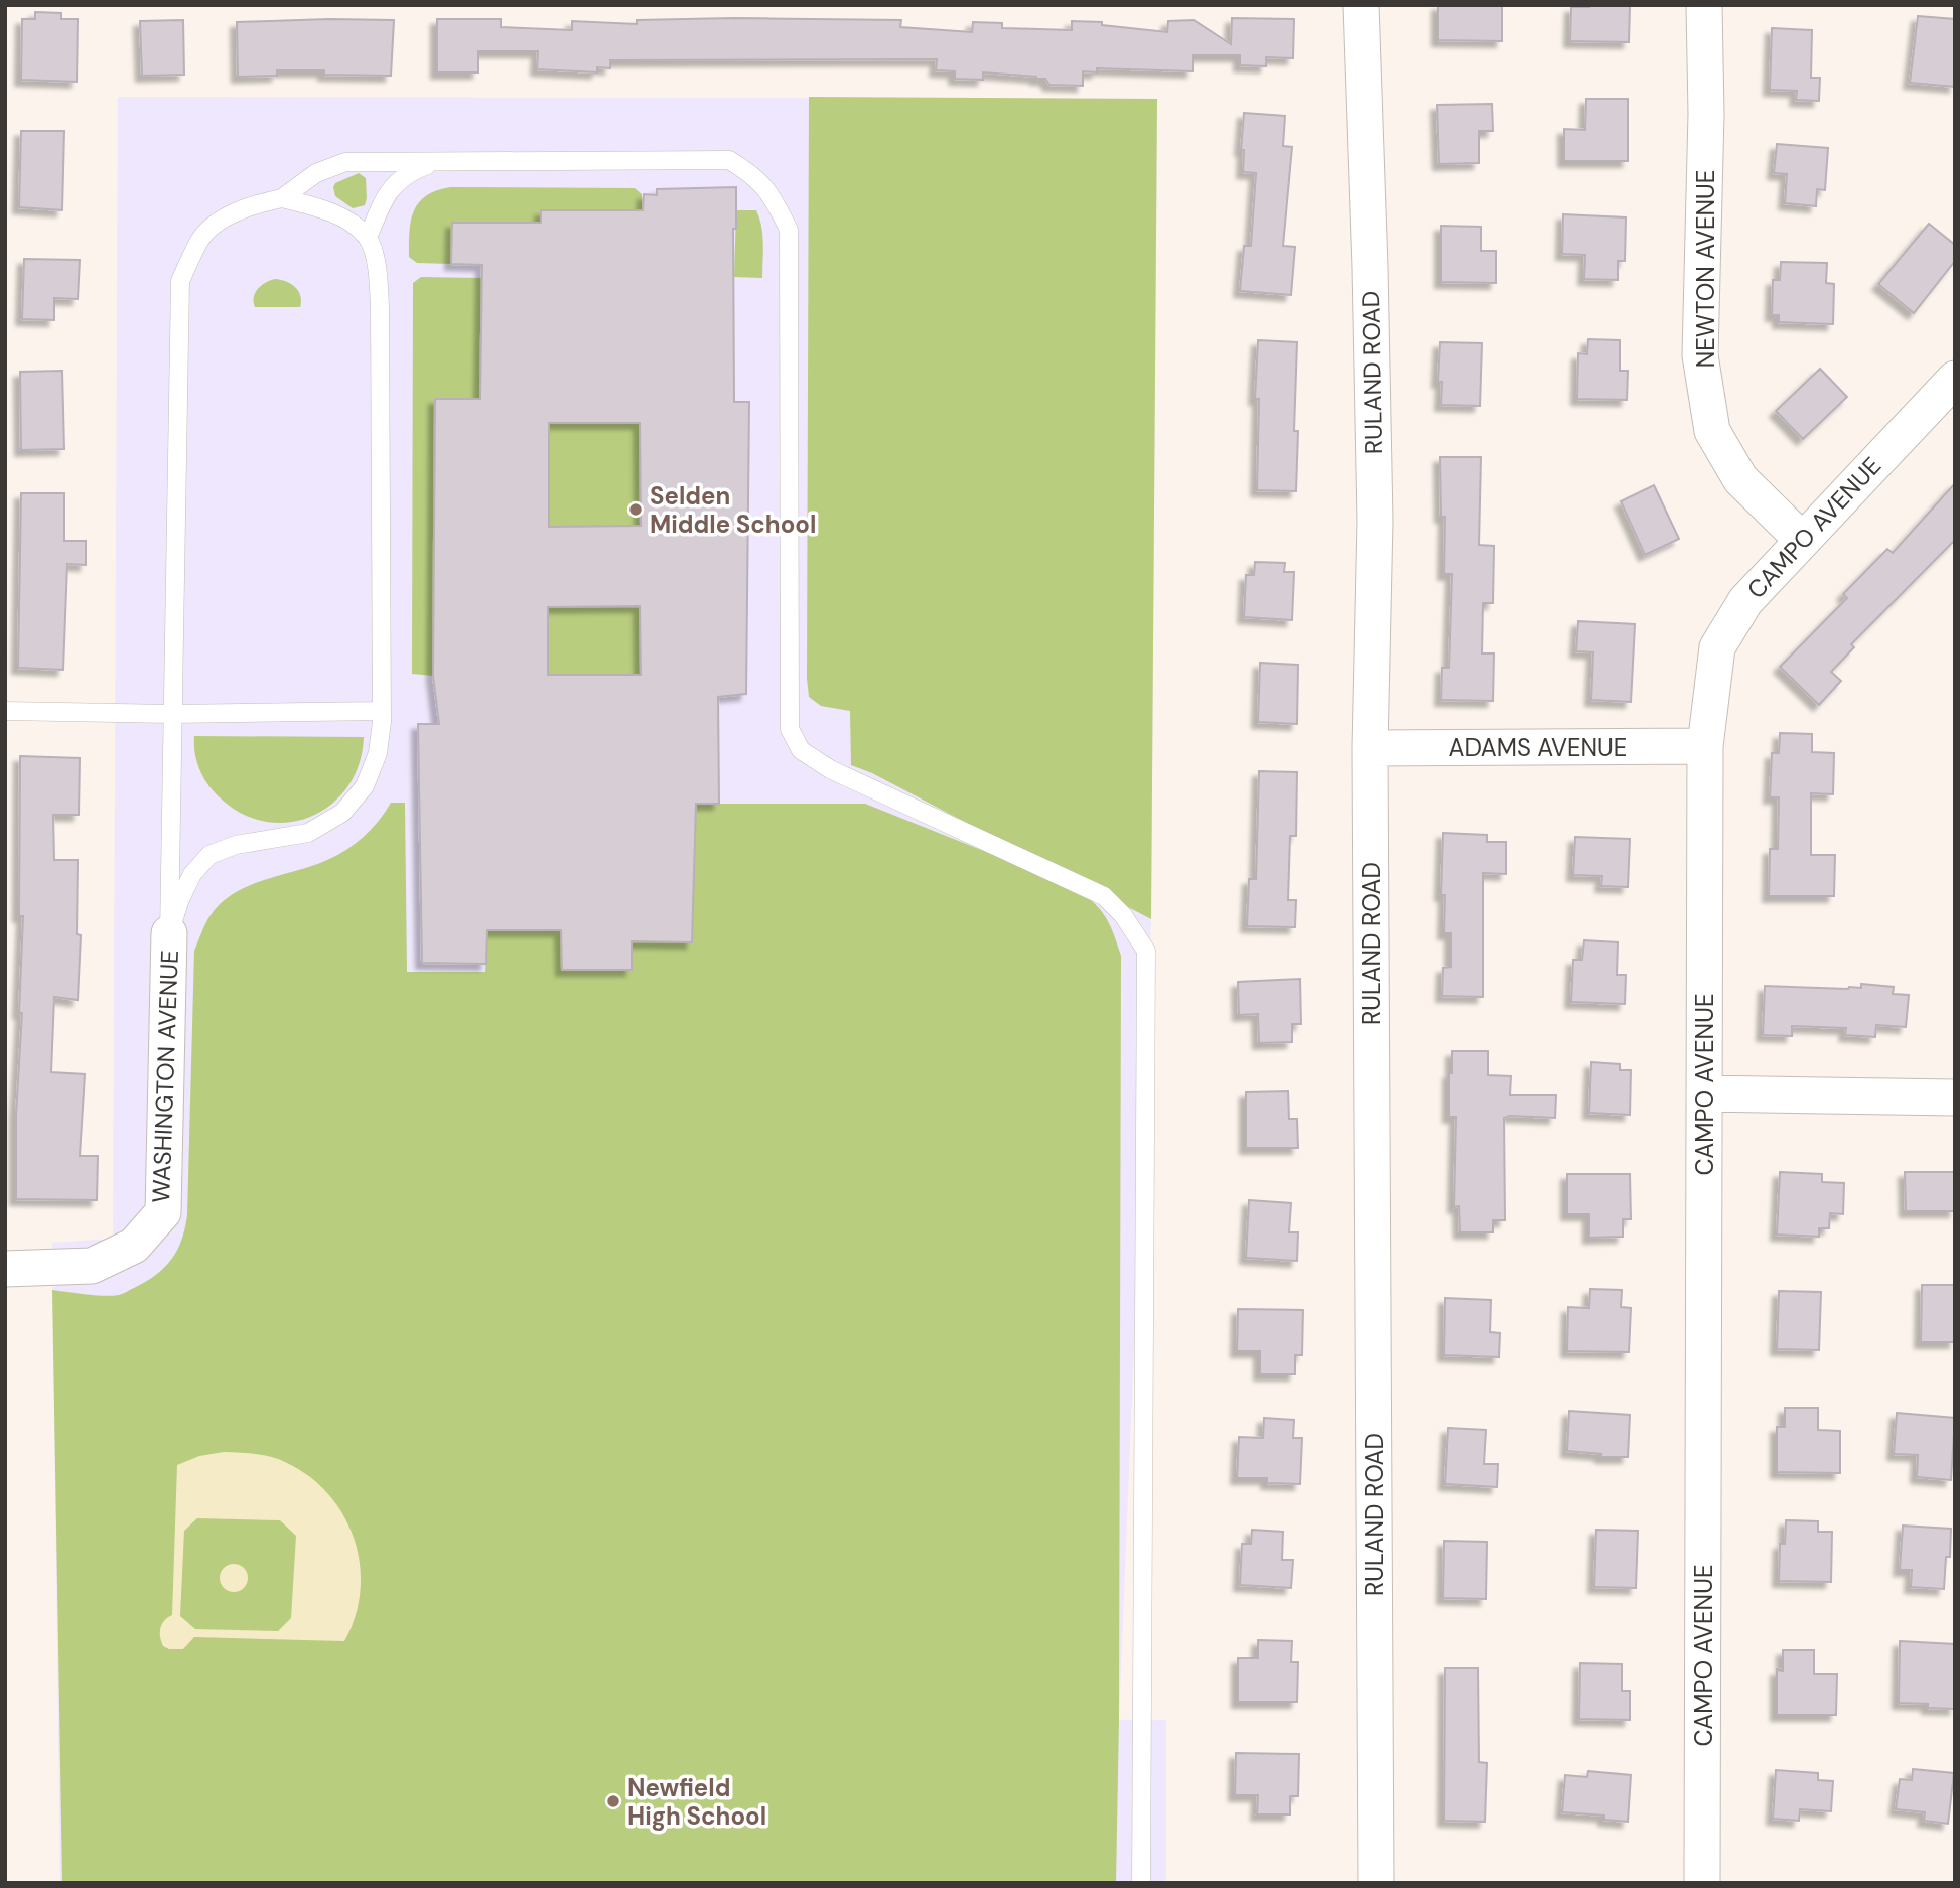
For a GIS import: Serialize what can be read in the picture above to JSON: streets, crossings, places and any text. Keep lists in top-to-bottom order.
{
  "streets": {
    "street": [
      "NEWTON AVENUE",
      "RULAND ROAD",
      "CAMPO AVENUE",
      "ADAMS AVENUE",
      "WASHINGTON AVENUE"
    ]
  },
  "crossings": [
    ["NEWTON AVENUE", "CAMPO AVENUE"],
    ["RULAND ROAD", "ADAMS AVENUE"],
    ["CAMPO AVENUE", "ADAMS AVENUE"]
  ],
  "places": ["Selden Middle School", "Newfield High School"]
}
